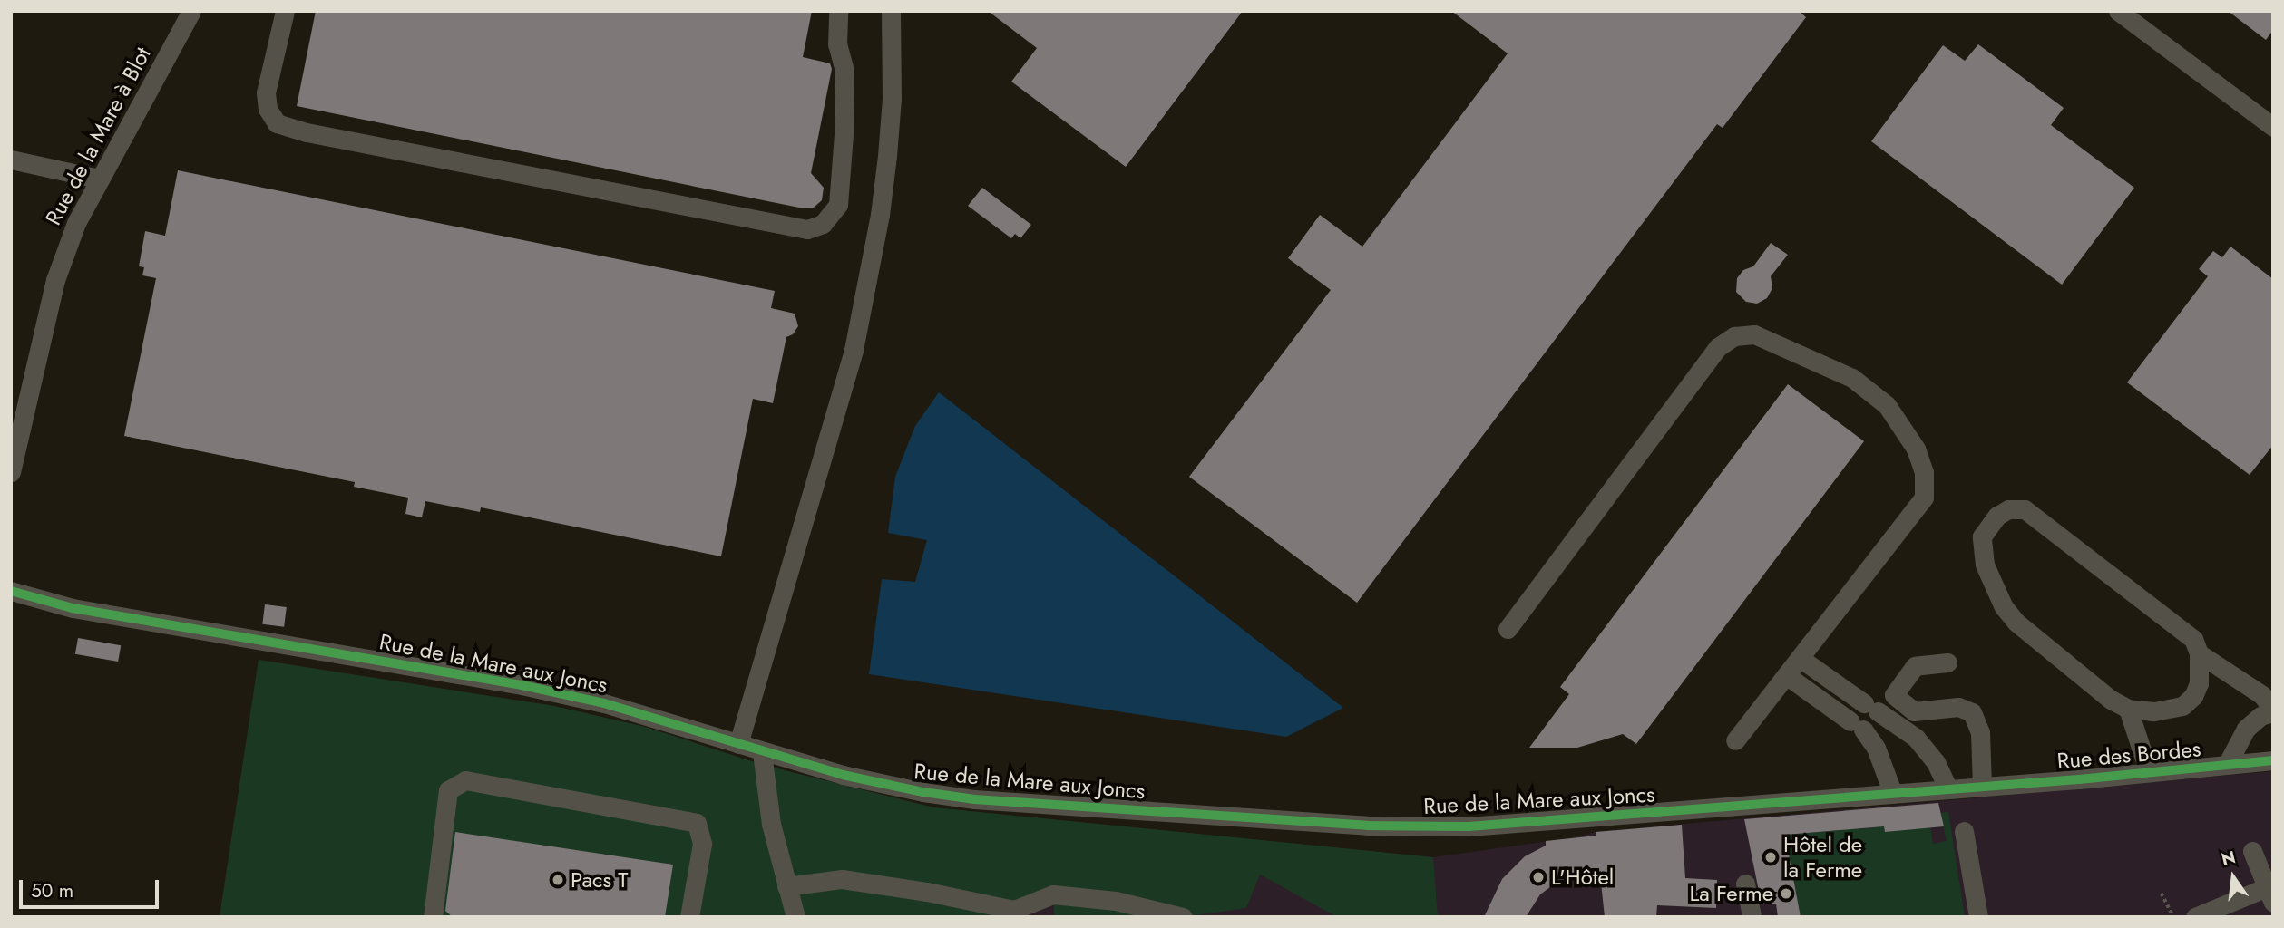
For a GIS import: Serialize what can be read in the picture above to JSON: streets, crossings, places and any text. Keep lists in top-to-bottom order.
{
  "streets": {
    "street": ["Rue de la Mare à Blot", "Rue de la Mare aux Joncs", "Rue des Bordes"]
  },
  "crossings": [
    ["Rue de la Mare aux Joncs", "Rue des Bordes"]
  ],
  "places": [
    "Hôtel de la Ferme",
    "L'Hôtel",
    "Pacs T",
    "La Ferme"
  ],
  "scale_bar": "50 m",
  "north": "top"
}
